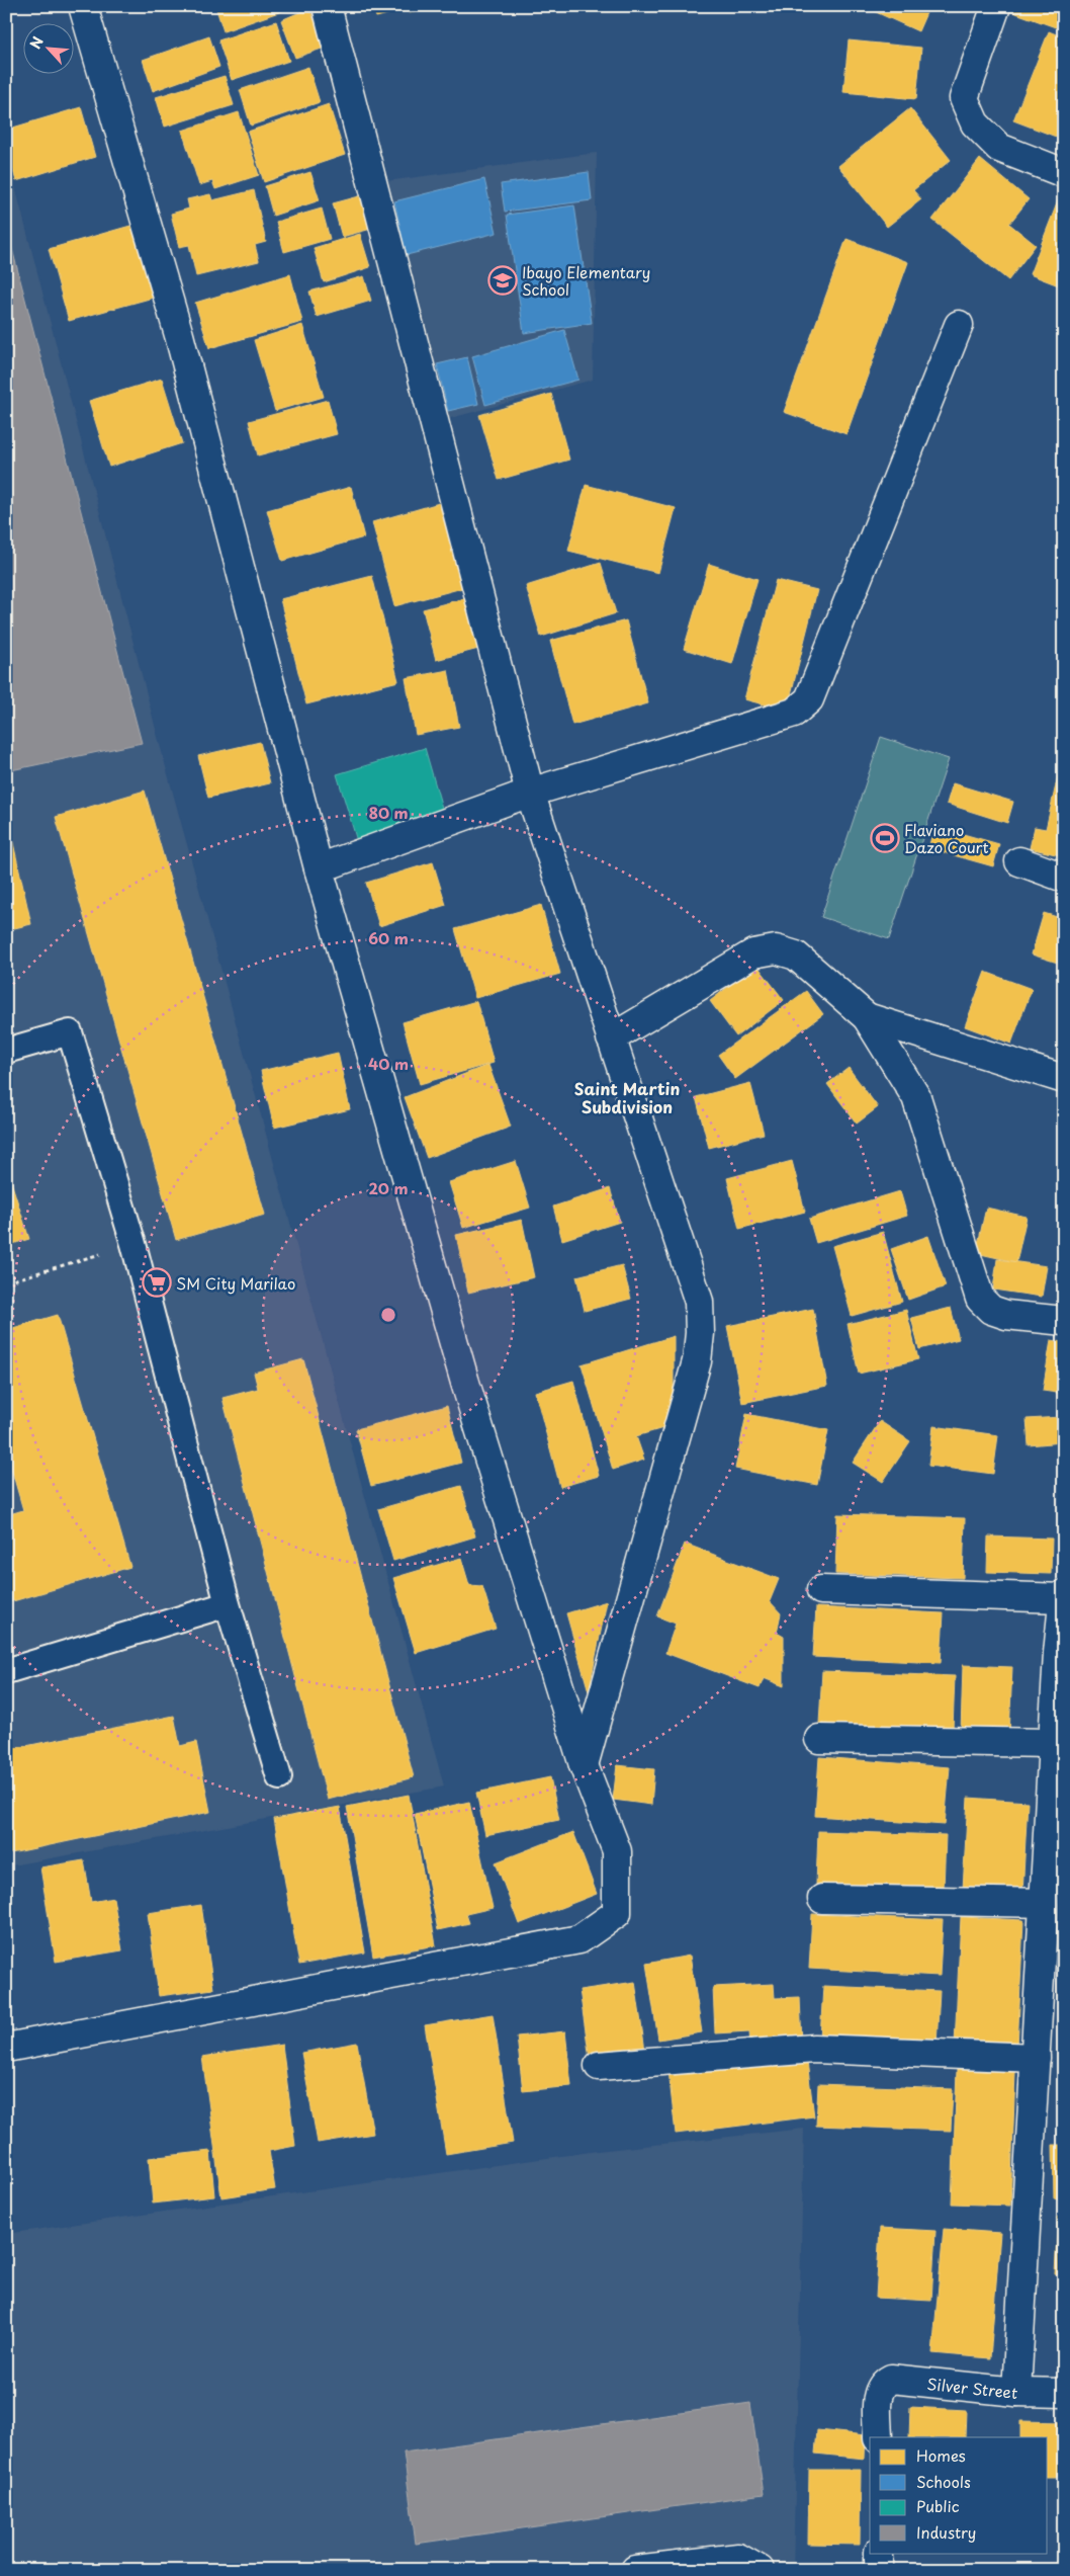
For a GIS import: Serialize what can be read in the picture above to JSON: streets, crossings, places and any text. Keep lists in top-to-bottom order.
{
  "streets": {
    "street": ["Silver Street"]
  },
  "districts": ["Saint Martin Subdivision"],
  "places": {
    "school or university": ["Ibayo Elementary School"],
    "sports": ["Flaviano Dazo Court"],
    "supermarket": ["SM City Marilao"]
  },
  "legend": [
    "Homes",
    "Schools",
    "Public",
    "Industry"
  ],
  "north": "top left",
  "rings": [
    "80 m",
    "60 m",
    "40 m",
    "20 m"
  ]
}
